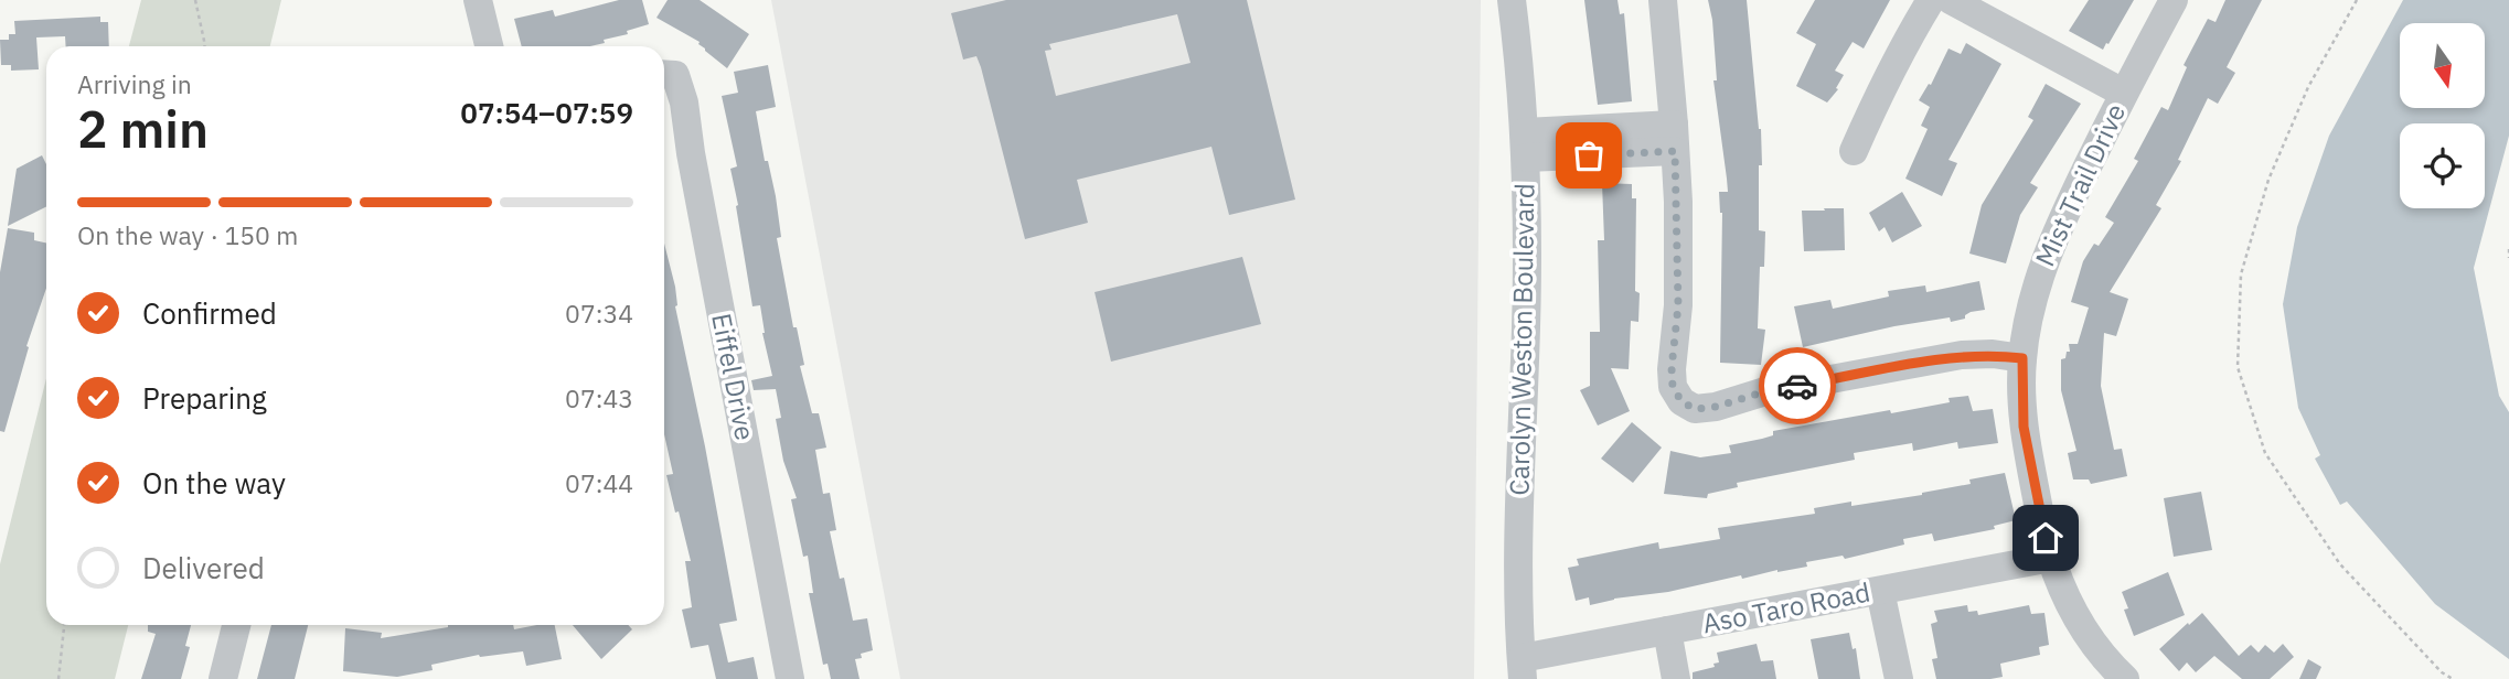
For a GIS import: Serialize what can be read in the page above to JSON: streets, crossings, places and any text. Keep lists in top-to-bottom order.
{
  "streets": {
    "street": [
      "Mist Trail Drive",
      "Carolyn Weston Boulevard",
      "Eiffel Drive",
      "Aso Taro Road"
    ]
  },
  "crossings": [
    ["Mist Trail Drive", "Aso Taro Road"],
    ["Carolyn Weston Boulevard", "Aso Taro Road"]
  ],
  "north": "bottom",
  "page": {
    "heading": ["2 min", "Arriving in", "07:54–07:59"],
    "bar": "On the way · 150 m",
    "list": [
      ["Confirmed", "07:34"],
      ["Preparing", "07:43"],
      ["On the way", "07:44"],
      "Delivered"
    ]
  }
}
